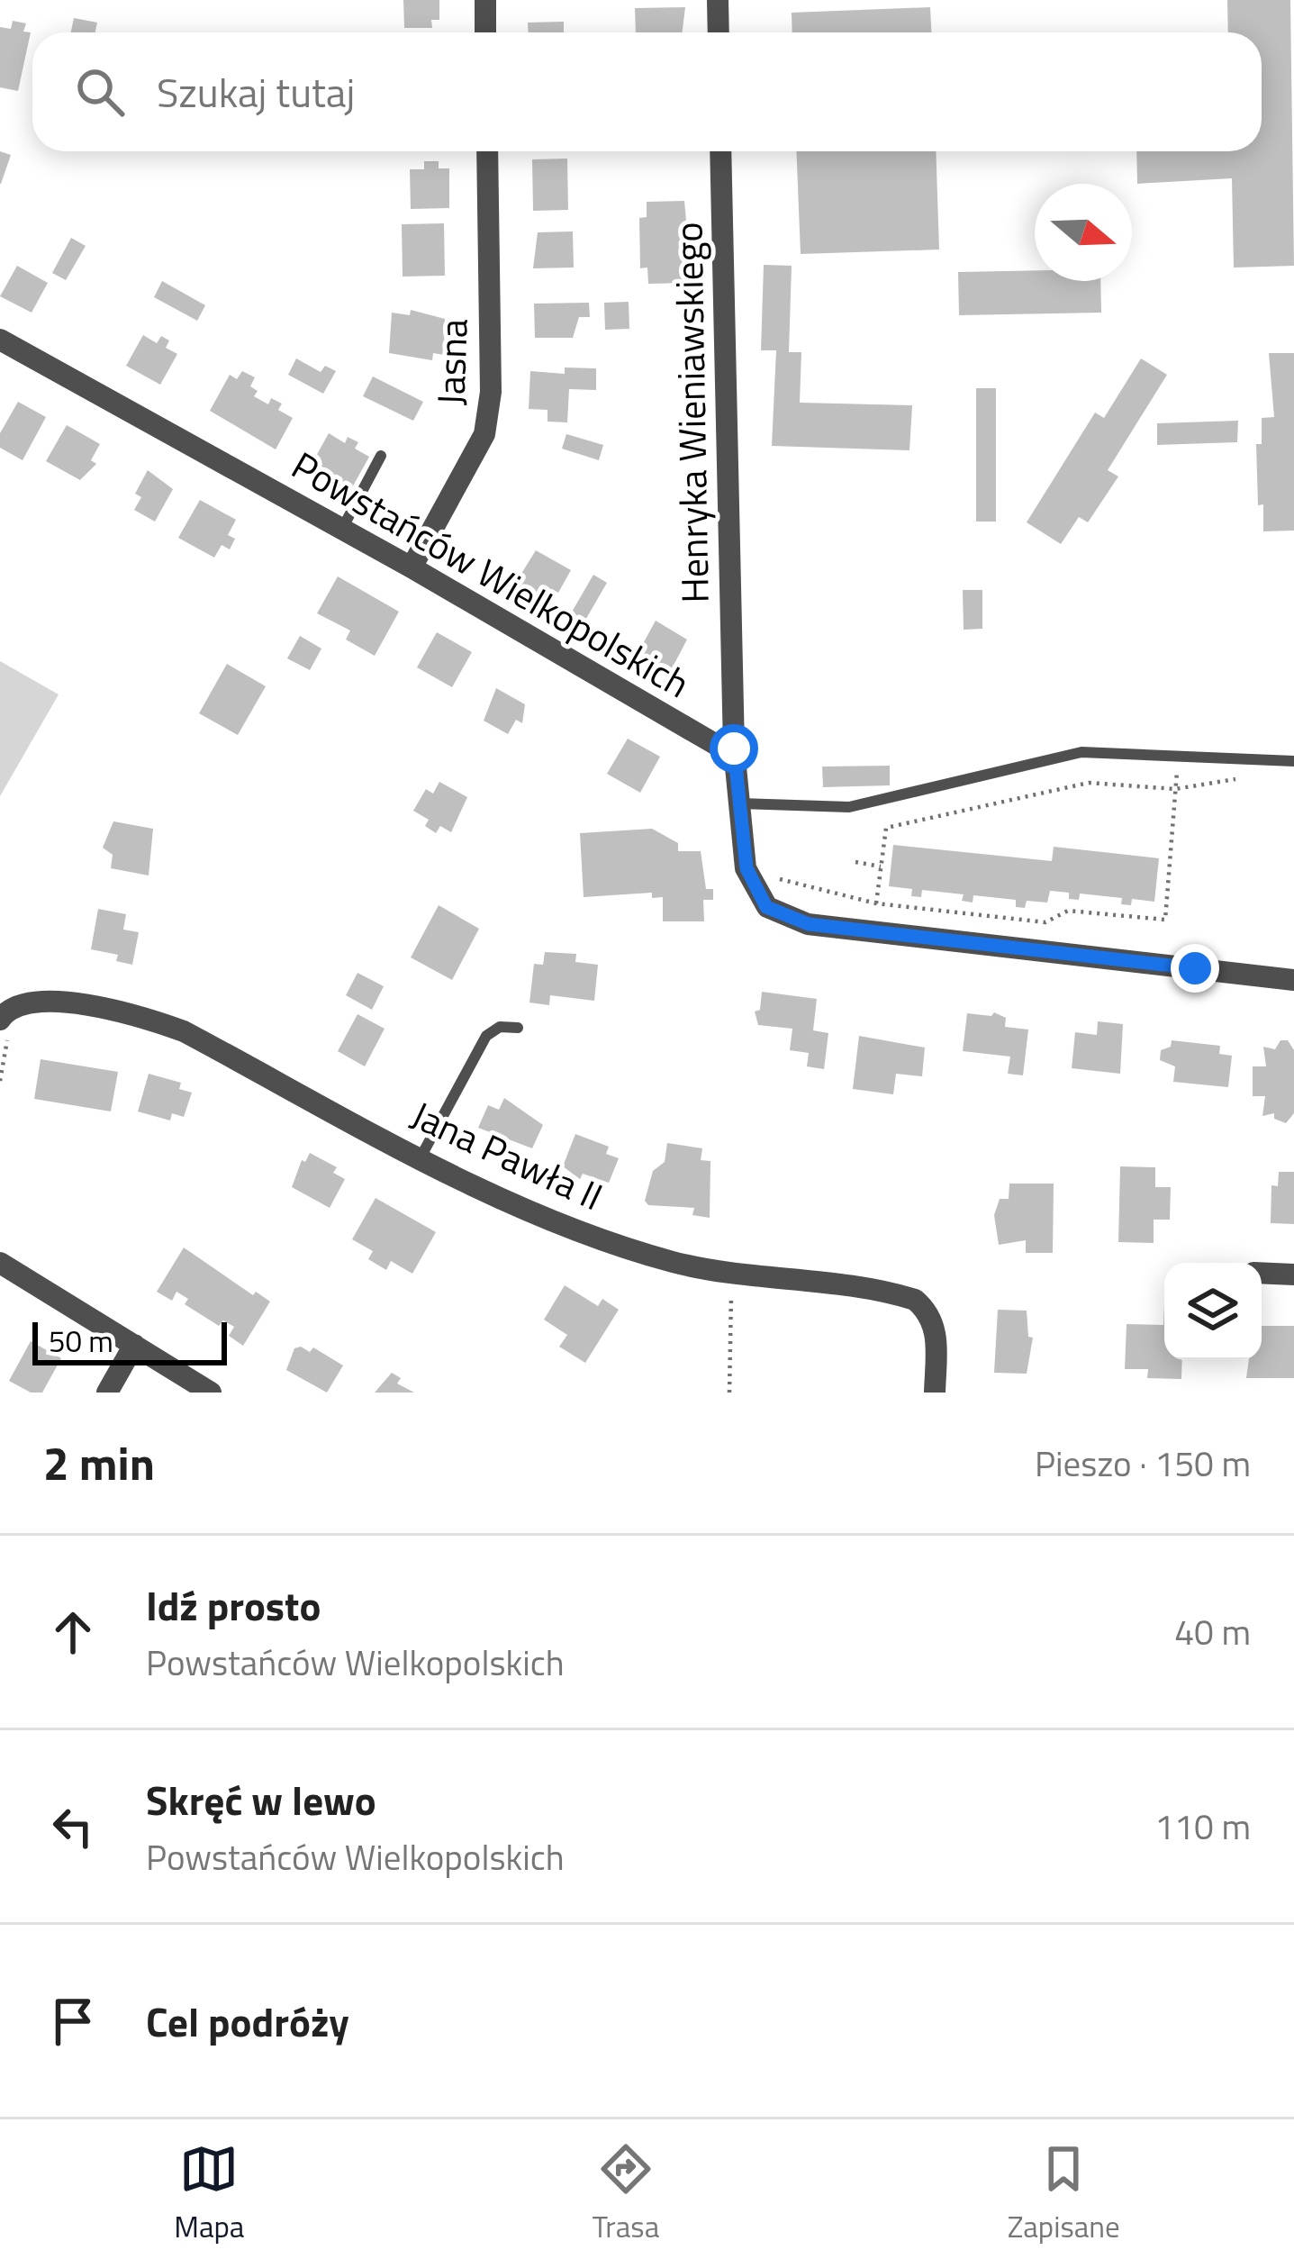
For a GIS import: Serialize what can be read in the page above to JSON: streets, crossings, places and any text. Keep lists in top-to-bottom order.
{
  "streets": {
    "street": [
      "Jasna",
      "Henryka Wieniawskiego",
      "Powstańców Wielkopolskich",
      "Jana Pawła II"
    ]
  },
  "crossings": [
    ["Jasna", "Powstańców Wielkopolskich"],
    ["Henryka Wieniawskiego", "Powstańców Wielkopolskich"]
  ],
  "scale_bar": "50 m",
  "north": "right",
  "page": {
    "search": "Szukaj tutaj",
    "scale": "50 m",
    "heading": ["2 min", "Pieszo · 150 m"],
    "list": [
      ["Idź prosto", "Powstańców Wielkopolskich", "40 m"],
      ["Skręć w lewo", "Powstańców Wielkopolskich", "110 m"],
      "Cel podróży"
    ],
    "nav": ["Mapa", "Trasa", "Zapisane"]
  }
}
